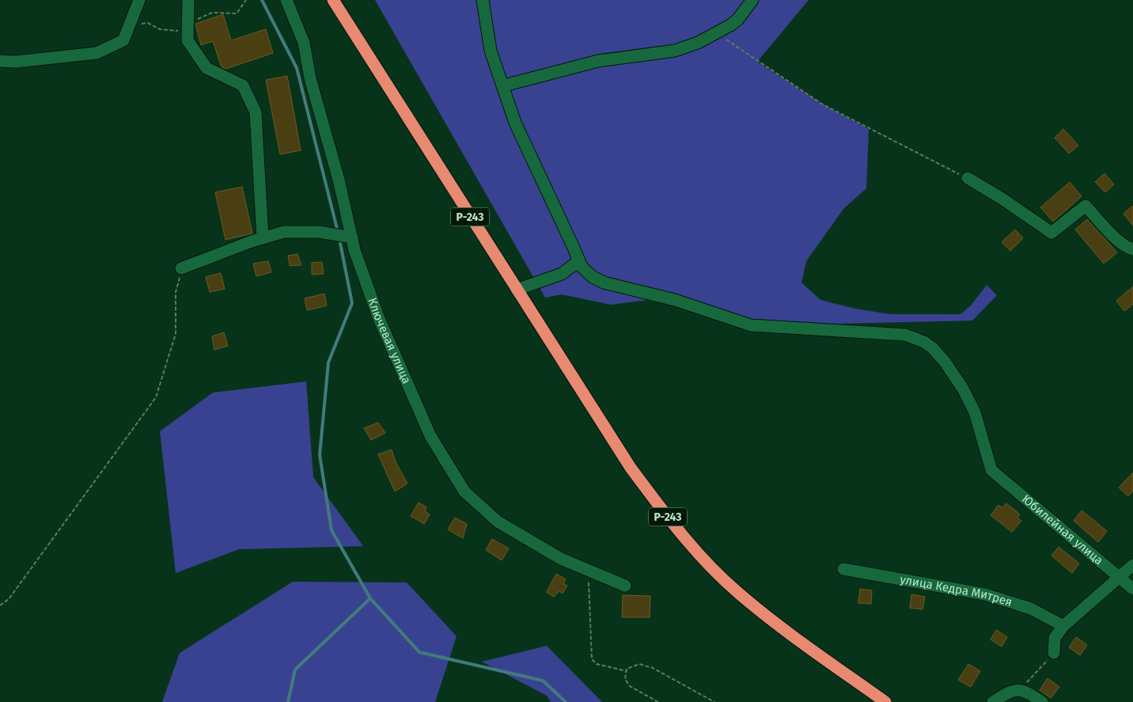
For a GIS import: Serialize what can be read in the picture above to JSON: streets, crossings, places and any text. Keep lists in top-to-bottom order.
{
  "streets": {
    "highway": ["Р-243"],
    "street": ["Ключевая улица", "Юбилейная улица", "улица Кедра Митрея"]
  }
}
